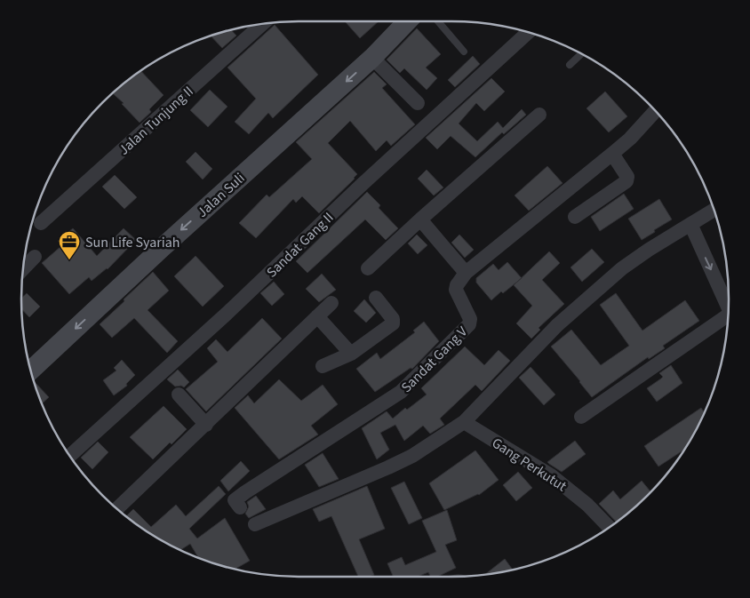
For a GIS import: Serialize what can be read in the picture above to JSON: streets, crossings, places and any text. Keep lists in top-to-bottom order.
{
  "streets": {
    "main road": ["Jalan Suli"],
    "street": [
      "Jalan Tunjung II",
      "Sandat Gang II",
      "Sandat Gang V",
      "Gang Perkutut"
    ]
  },
  "one_way": ["Jalan Suli"],
  "places": {
    "office": ["Sun Life Syariah"]
  }
}
